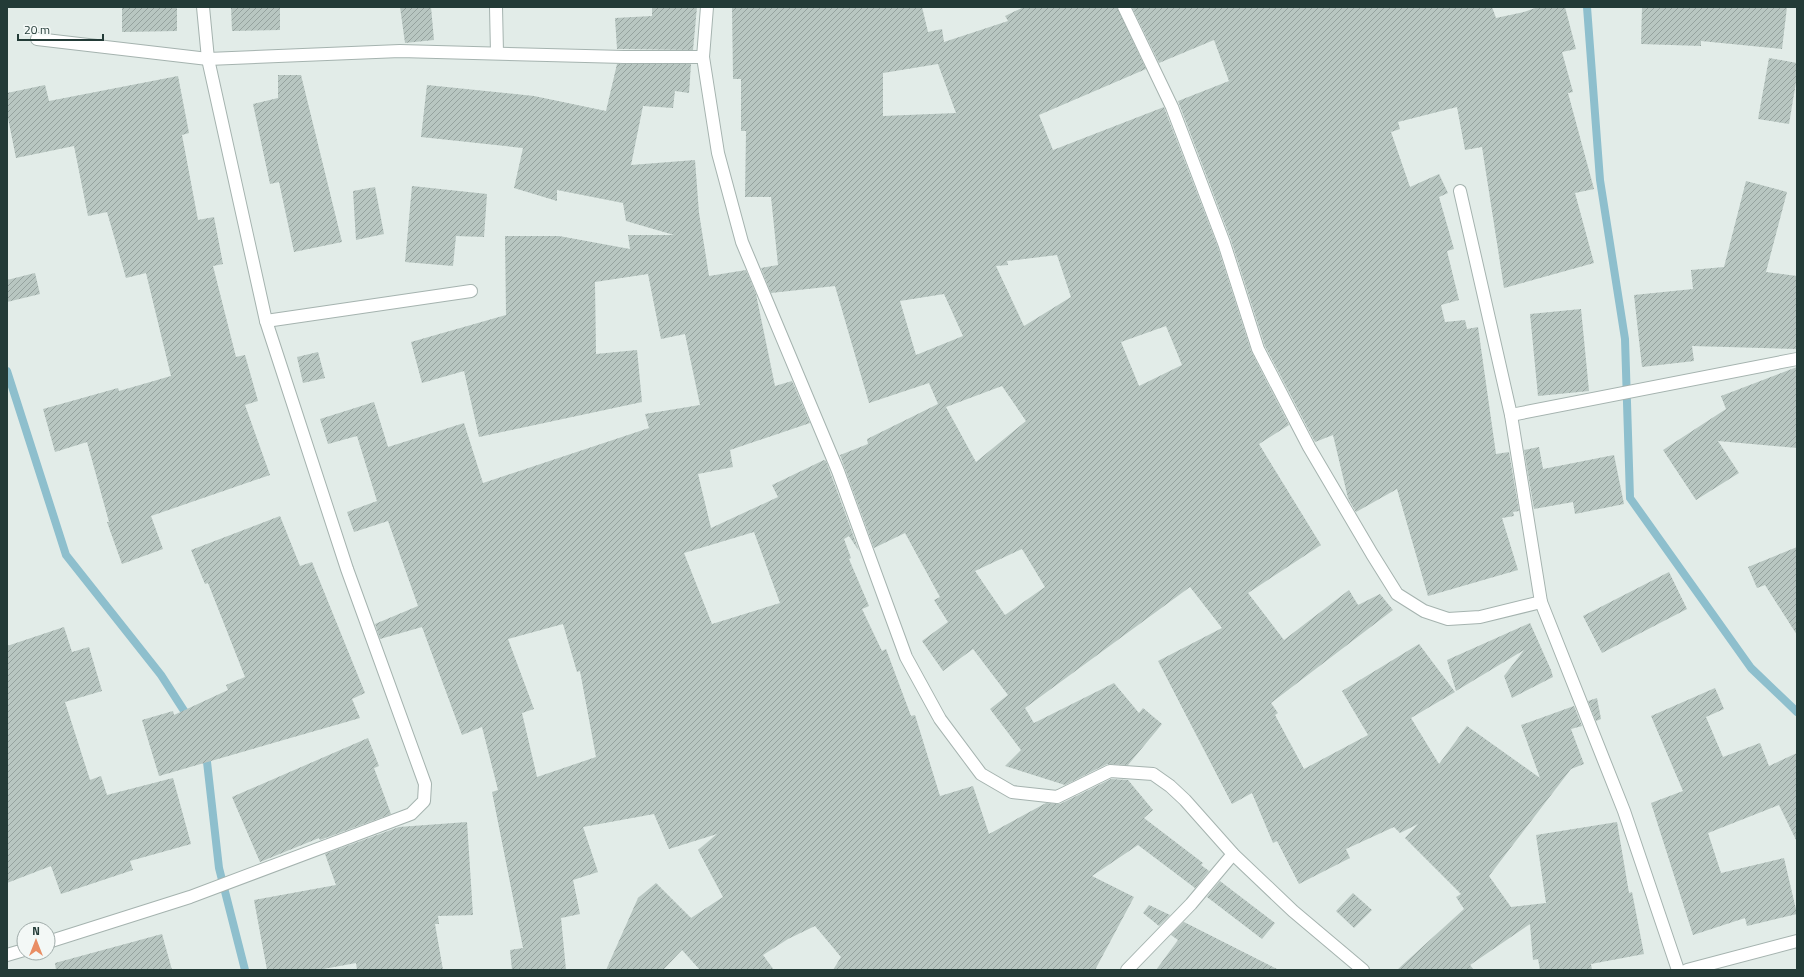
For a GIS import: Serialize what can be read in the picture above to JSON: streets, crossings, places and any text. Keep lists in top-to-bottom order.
{
  "scale_bar": "20 m",
  "north": "top"
}
